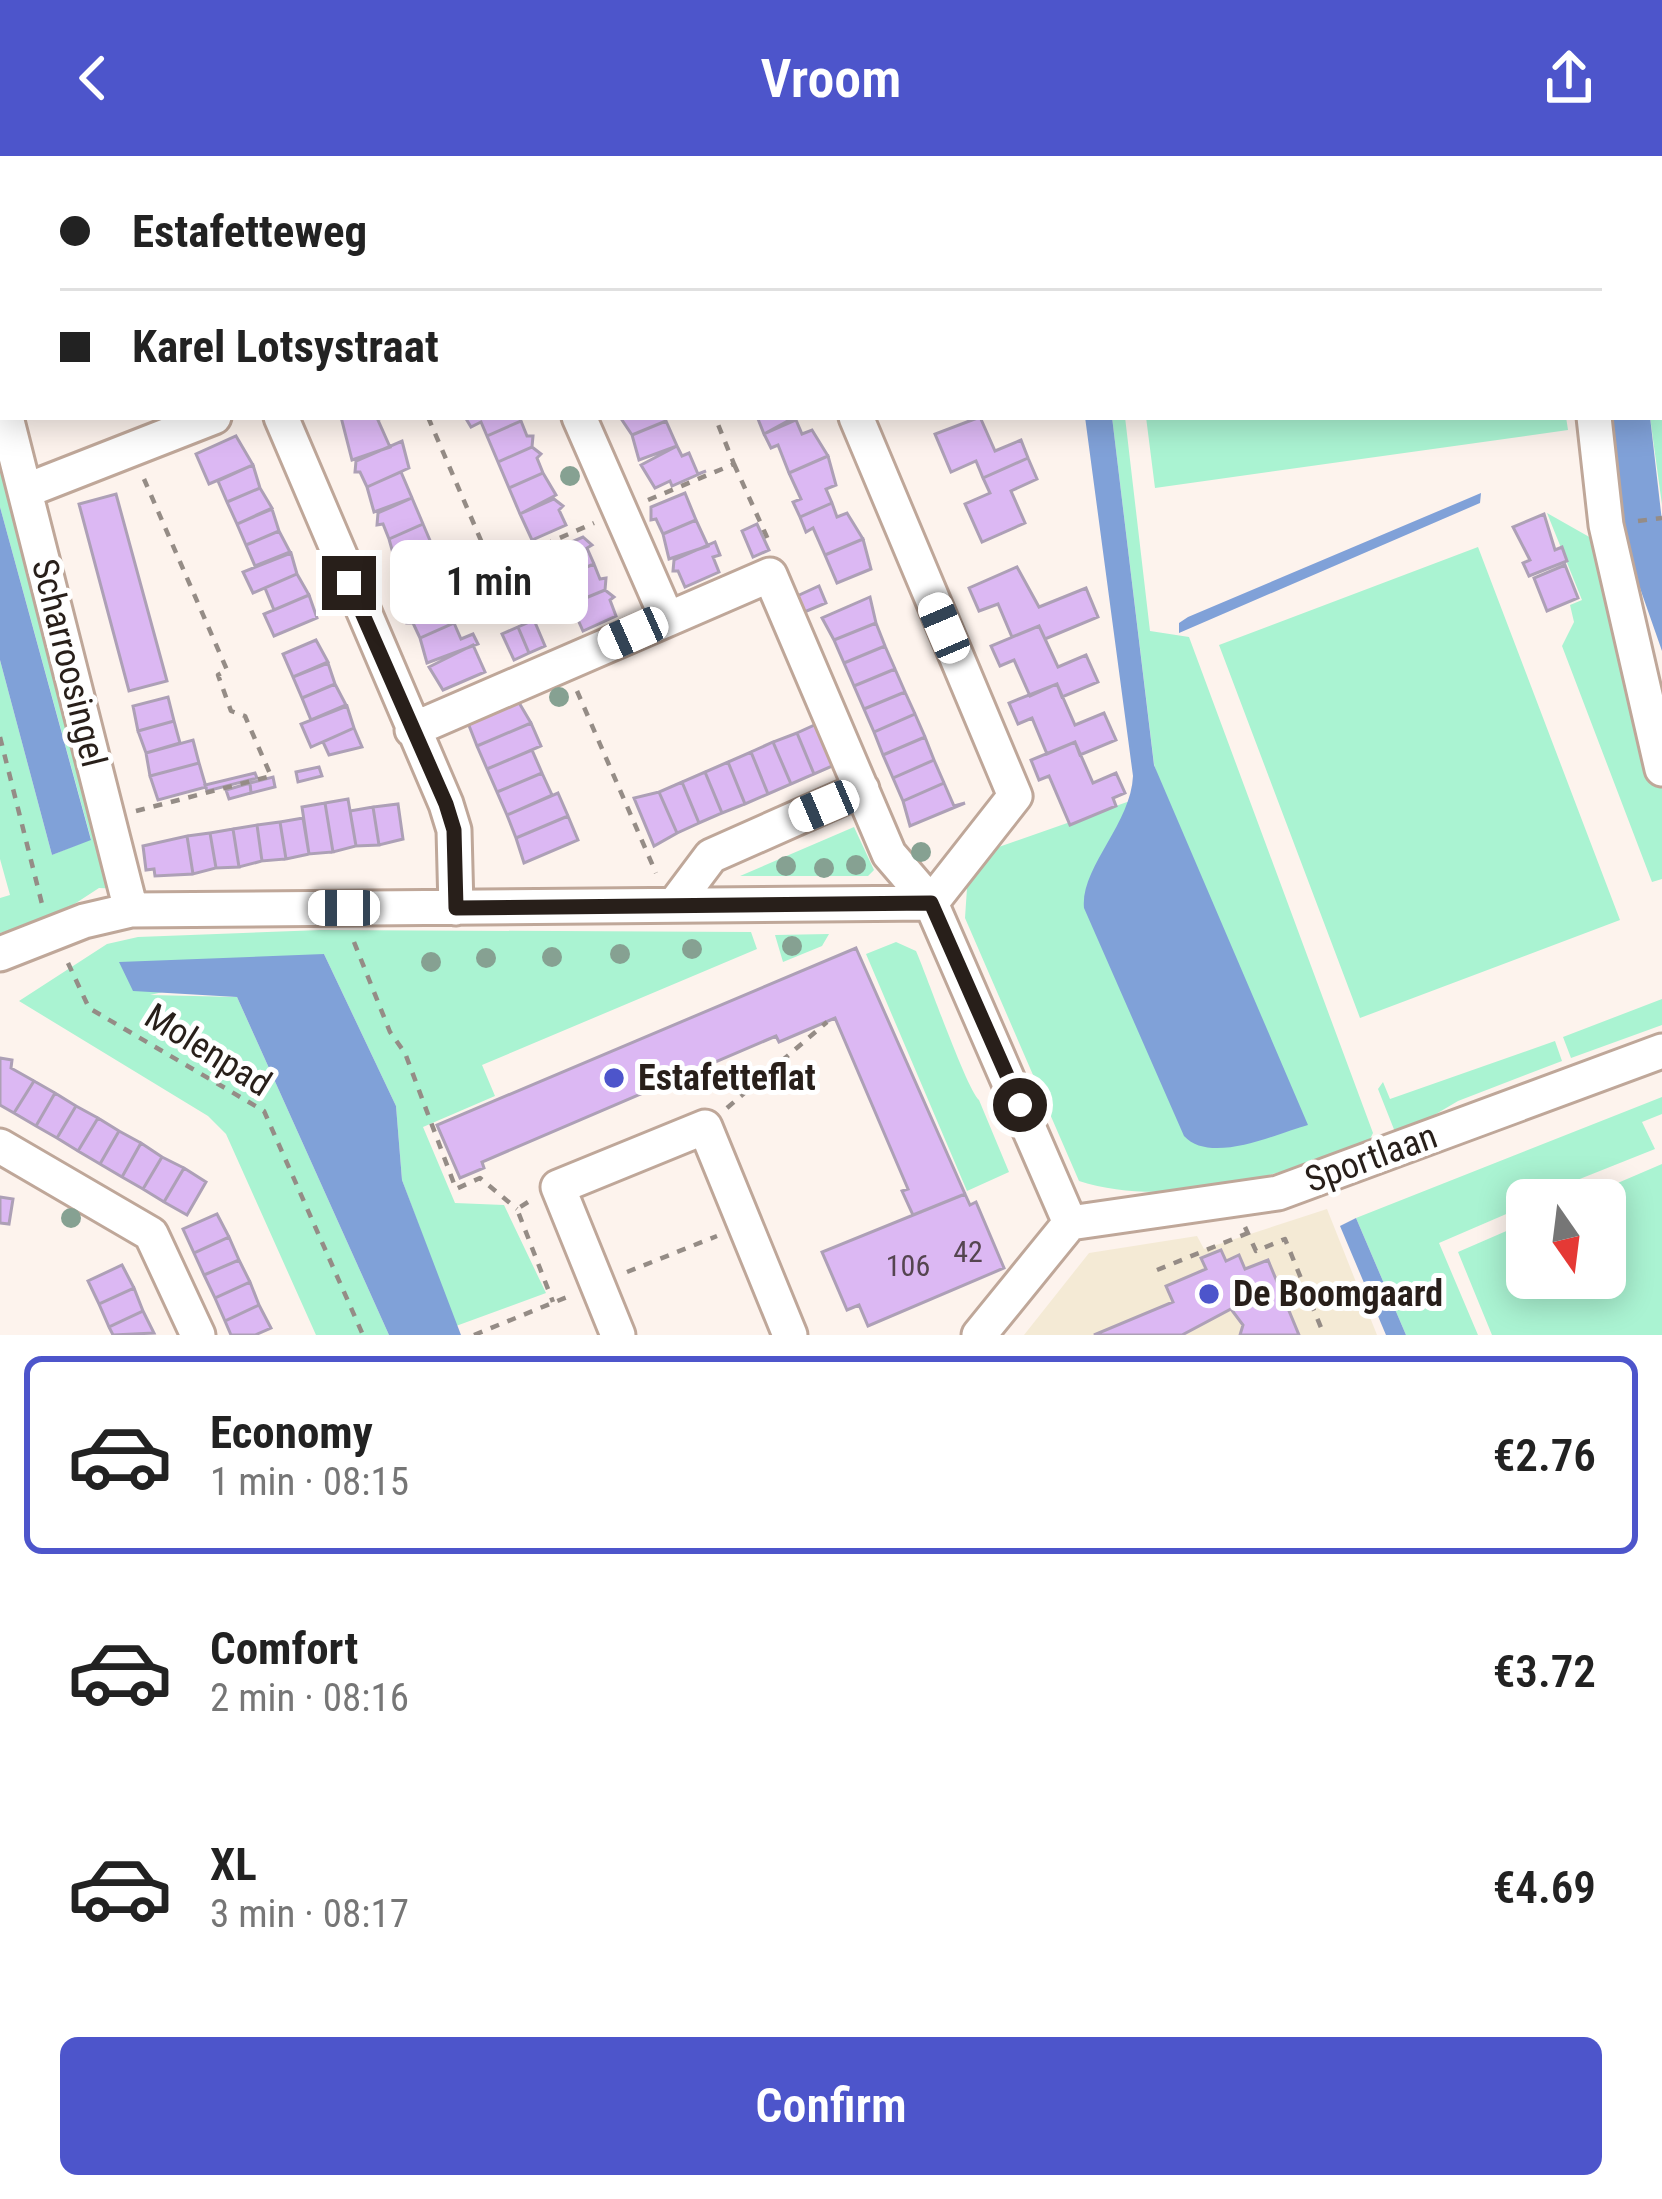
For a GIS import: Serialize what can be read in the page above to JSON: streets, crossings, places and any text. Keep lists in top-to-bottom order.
{
  "streets": {
    "street": ["Scharroosingel", "Sportlaan"],
    "path": ["Molenpad"]
  },
  "places": ["Estafetteflat", "De Boomgaard"],
  "house_numbers": ["42", "106"],
  "north": "bottom",
  "page": {
    "header": "Vroom",
    "banner": ["Estafetteweg", "Karel Lotsystraat"],
    "bubble": "1 min",
    "list": [
      {
        "name": "Economy",
        "note": "1 min · 08:15",
        "value": "€2.76"
      },
      {
        "name": "Comfort",
        "note": "2 min · 08:16",
        "value": "€3.72"
      },
      {
        "name": "XL",
        "note": "3 min · 08:17",
        "value": "€4.69"
      }
    ],
    "buttons": "Confirm"
  }
}
